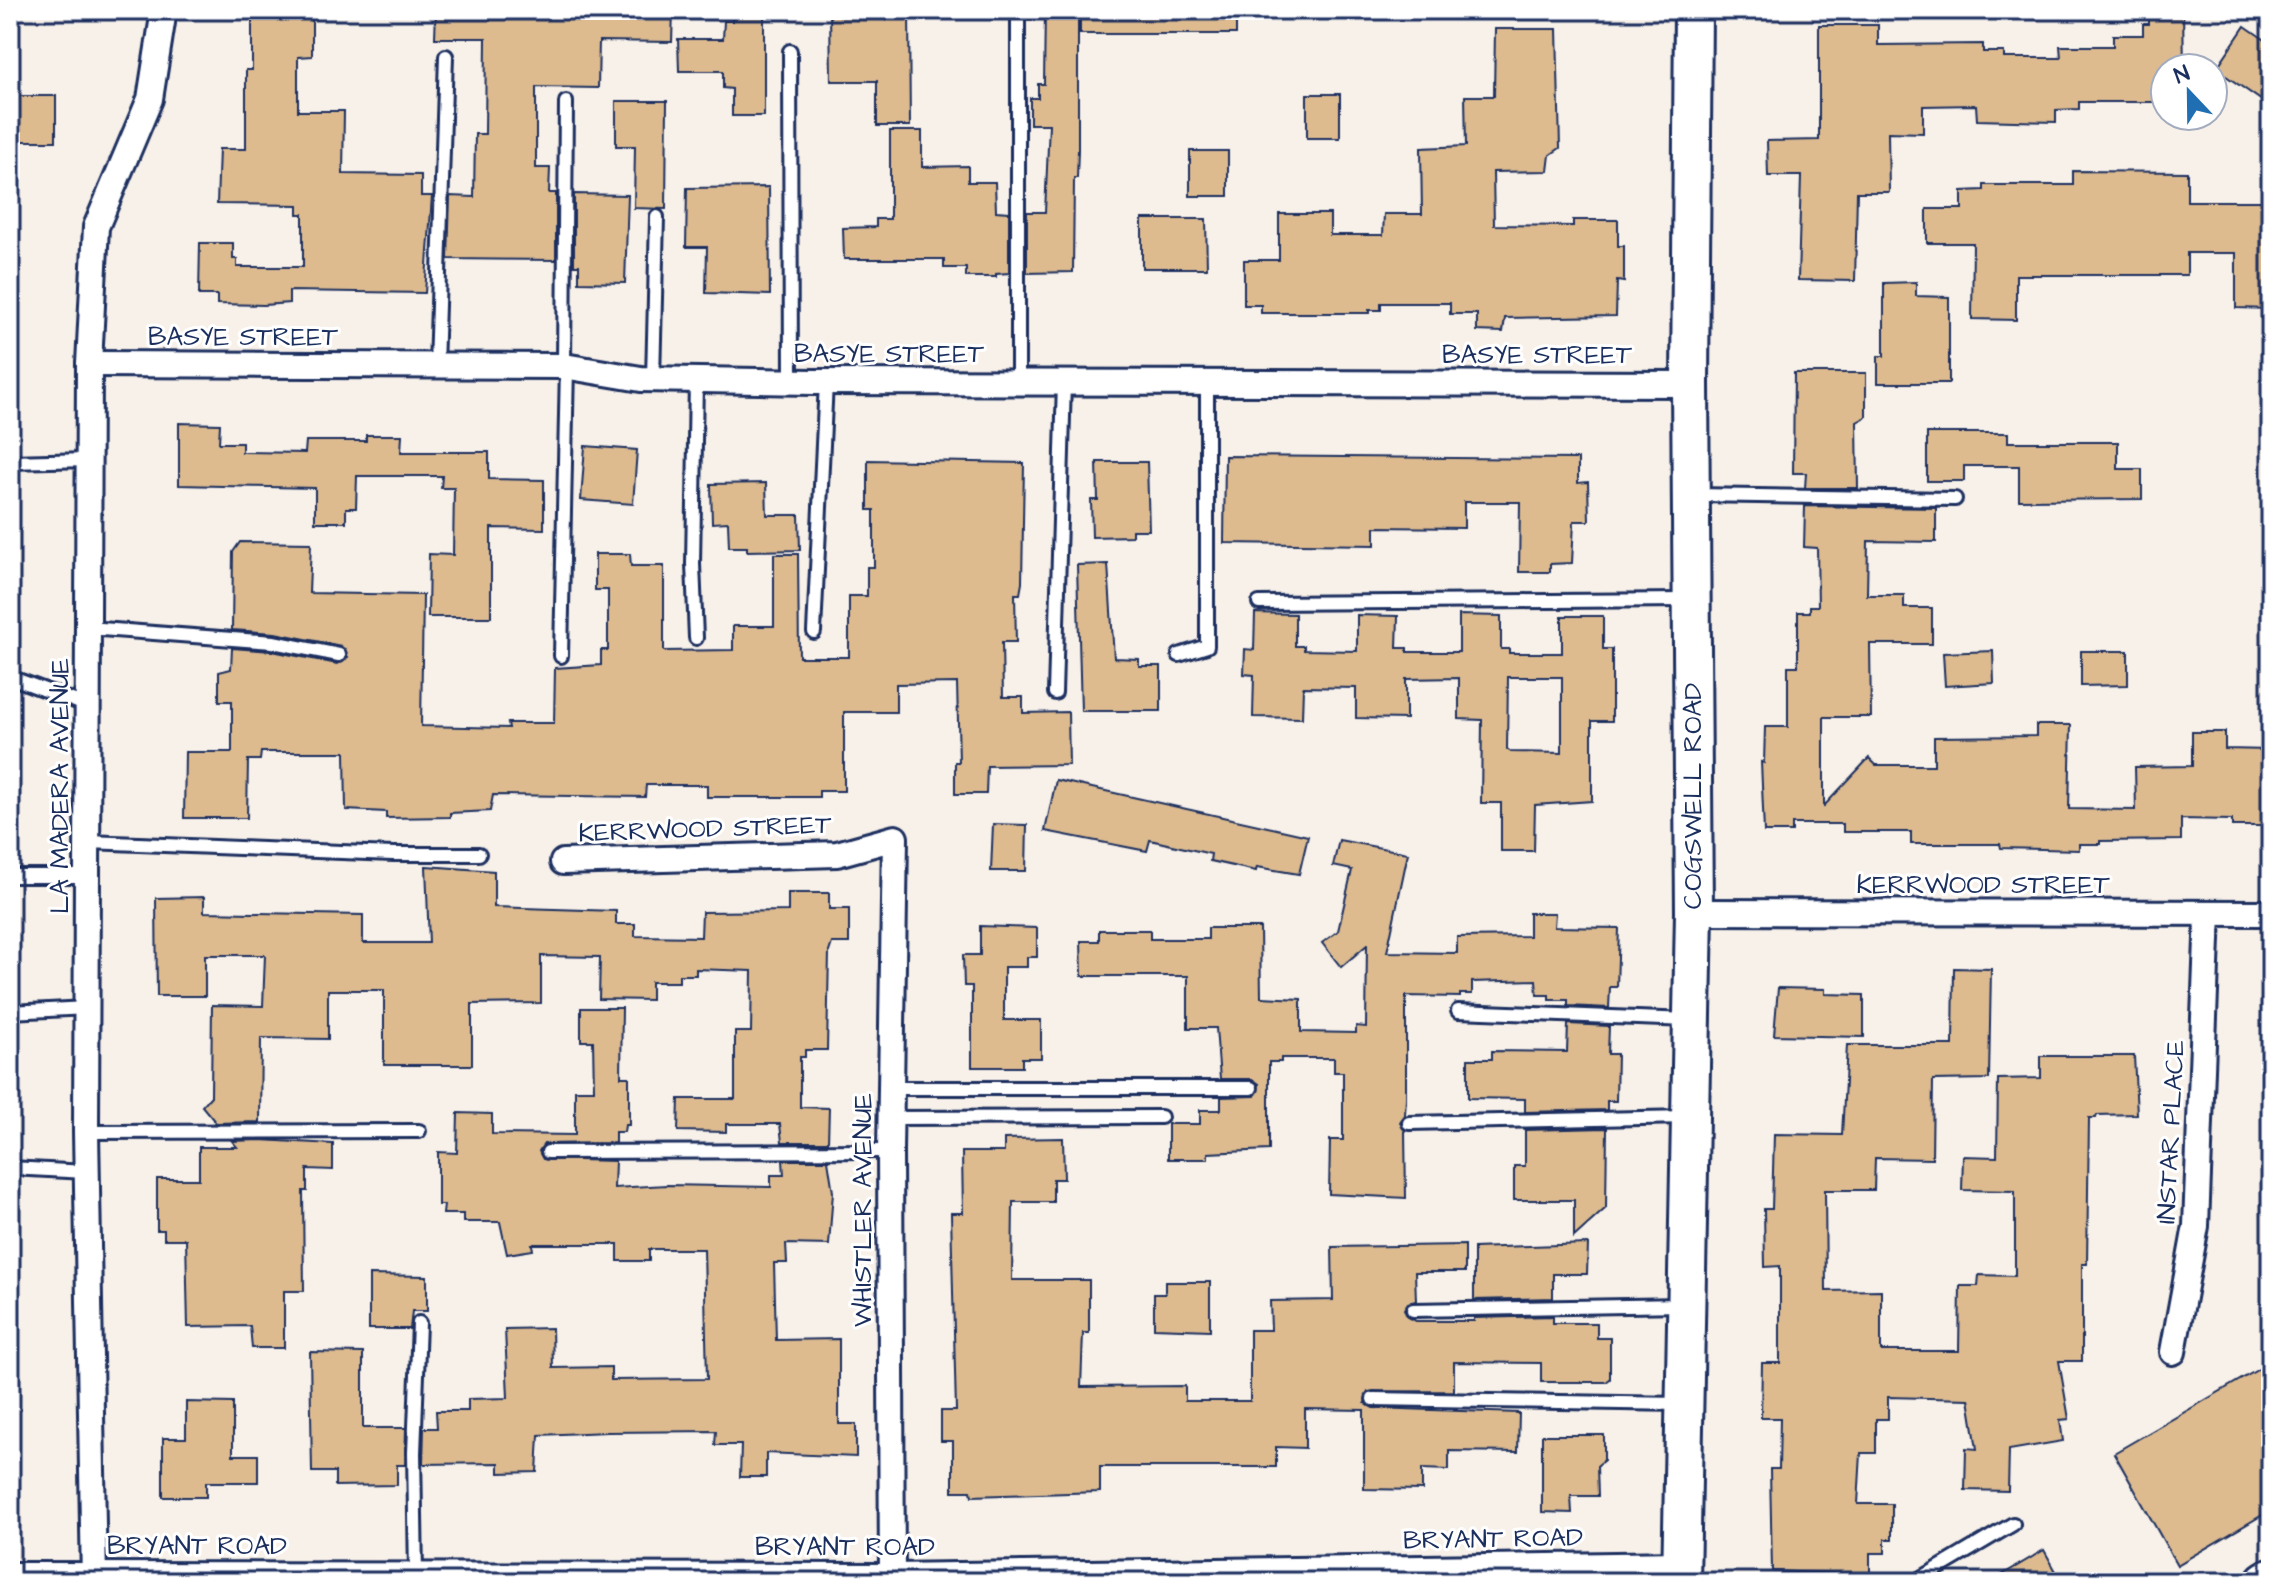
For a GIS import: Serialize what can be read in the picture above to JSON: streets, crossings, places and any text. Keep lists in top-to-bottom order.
{
  "streets": {
    "street": [
      "BASYE STREET",
      "LA MADERA AVENUE",
      "COGSWELL ROAD",
      "KERRWOOD STREET",
      "INSTAR PLACE",
      "WHISTLER AVENUE",
      "BRYANT ROAD"
    ]
  },
  "crossings": [
    ["BASYE STREET", "LA MADERA AVENUE"],
    ["BASYE STREET", "COGSWELL ROAD"],
    ["LA MADERA AVENUE", "BRYANT ROAD"],
    ["COGSWELL ROAD", "KERRWOOD STREET"],
    ["COGSWELL ROAD", "BRYANT ROAD"],
    ["KERRWOOD STREET", "INSTAR PLACE"],
    ["KERRWOOD STREET", "WHISTLER AVENUE"],
    ["WHISTLER AVENUE", "BRYANT ROAD"]
  ],
  "north": "top"
}
